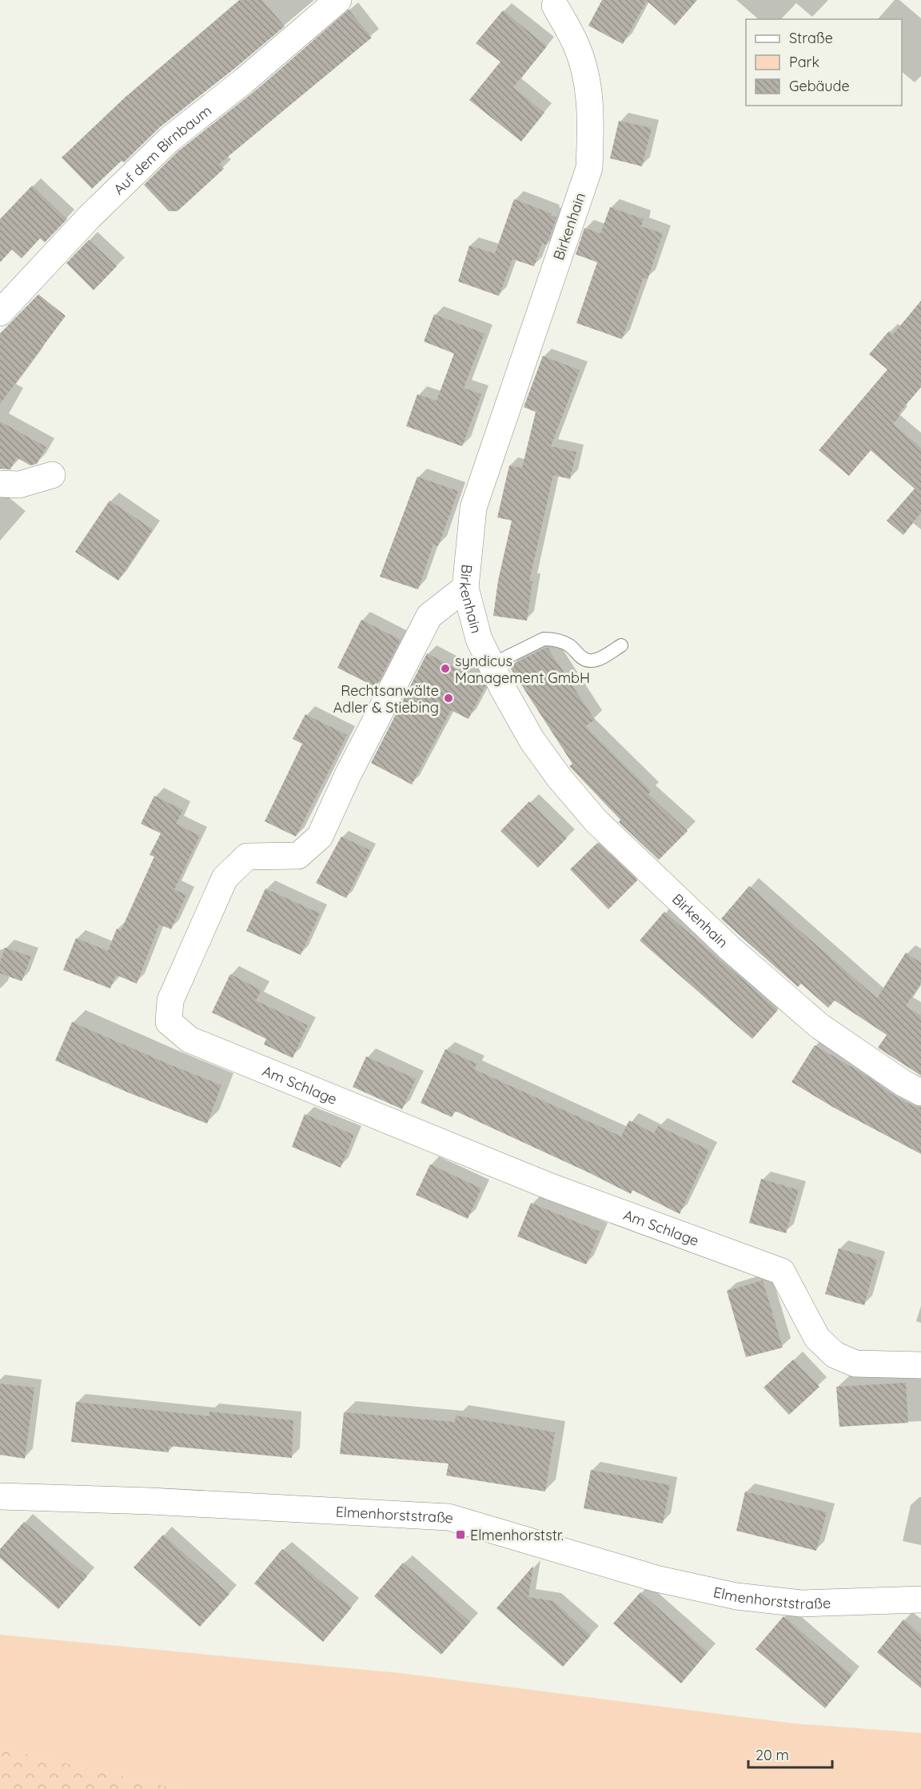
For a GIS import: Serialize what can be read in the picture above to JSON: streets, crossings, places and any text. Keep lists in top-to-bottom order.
{
  "streets": {
    "street": [
      "Auf dem Birnbaum",
      "Birkenhain",
      "Am Schlage",
      "Elmenhorststraße"
    ]
  },
  "crossings": [
    ["Birkenhain", "Am Schlage"]
  ],
  "places": {
    "other": ["syndicus Management GmbH", "Rechtsanwälte Adler & Stiebing"],
    "transit": ["Elmenhorststr."]
  },
  "legend": ["Straße", "Park", "Gebäude"],
  "scale_bar": "20 m"
}
